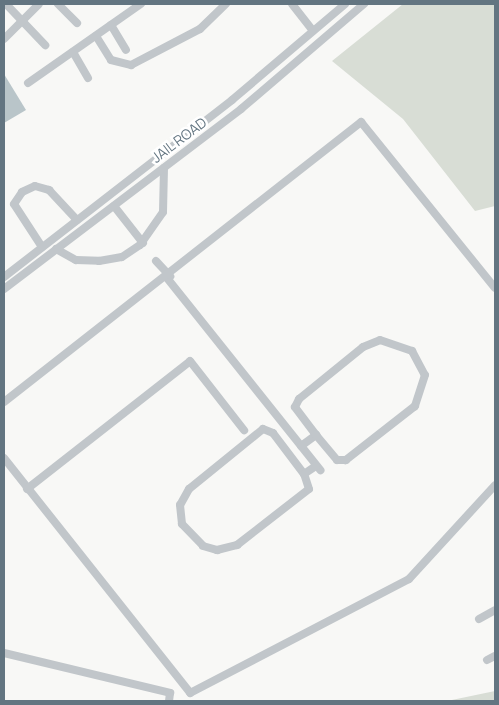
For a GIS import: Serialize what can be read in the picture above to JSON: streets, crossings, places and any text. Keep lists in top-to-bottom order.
{
  "streets": {
    "street": ["JAIL ROAD"]
  }
}
